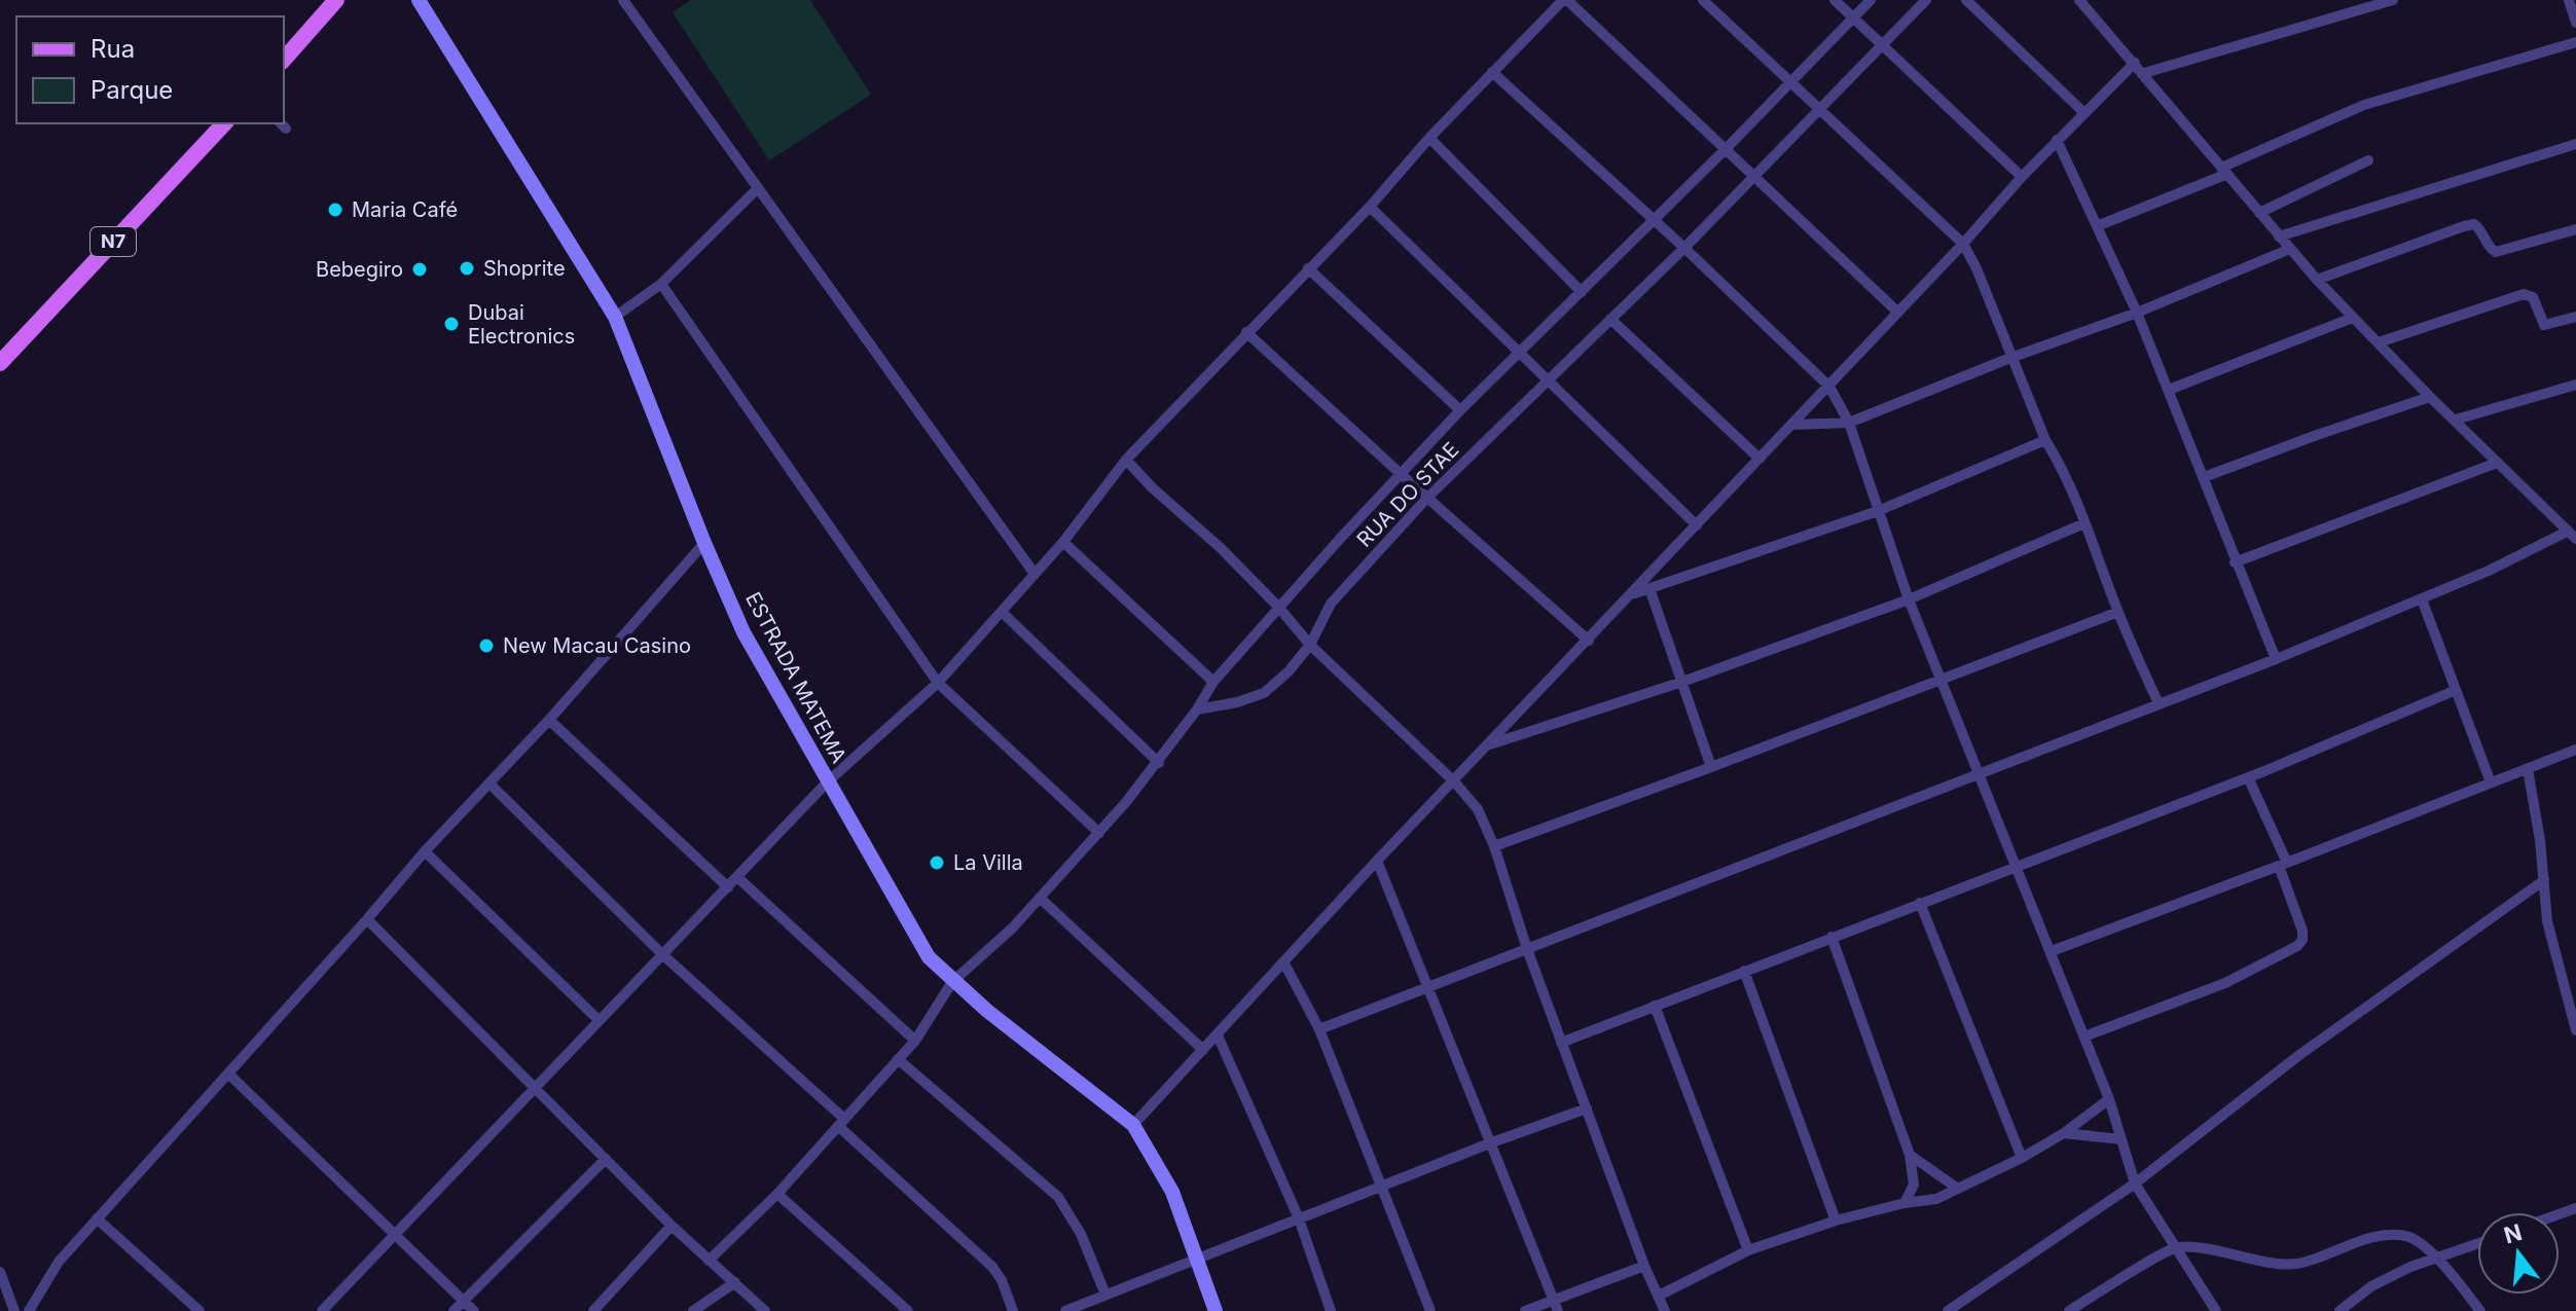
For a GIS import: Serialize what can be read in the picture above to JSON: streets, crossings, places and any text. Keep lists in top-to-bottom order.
{
  "streets": {
    "main road": ["N7"],
    "street": ["RUA DO STAE", "ESTRADA MATEMA"]
  },
  "places": [
    "Maria Café",
    "Shoprite",
    "Bebegiro",
    "Dubai Electronics",
    "New Macau Casino",
    "La Villa"
  ],
  "legend": ["Rua", "Parque"],
  "north": "top"
}
